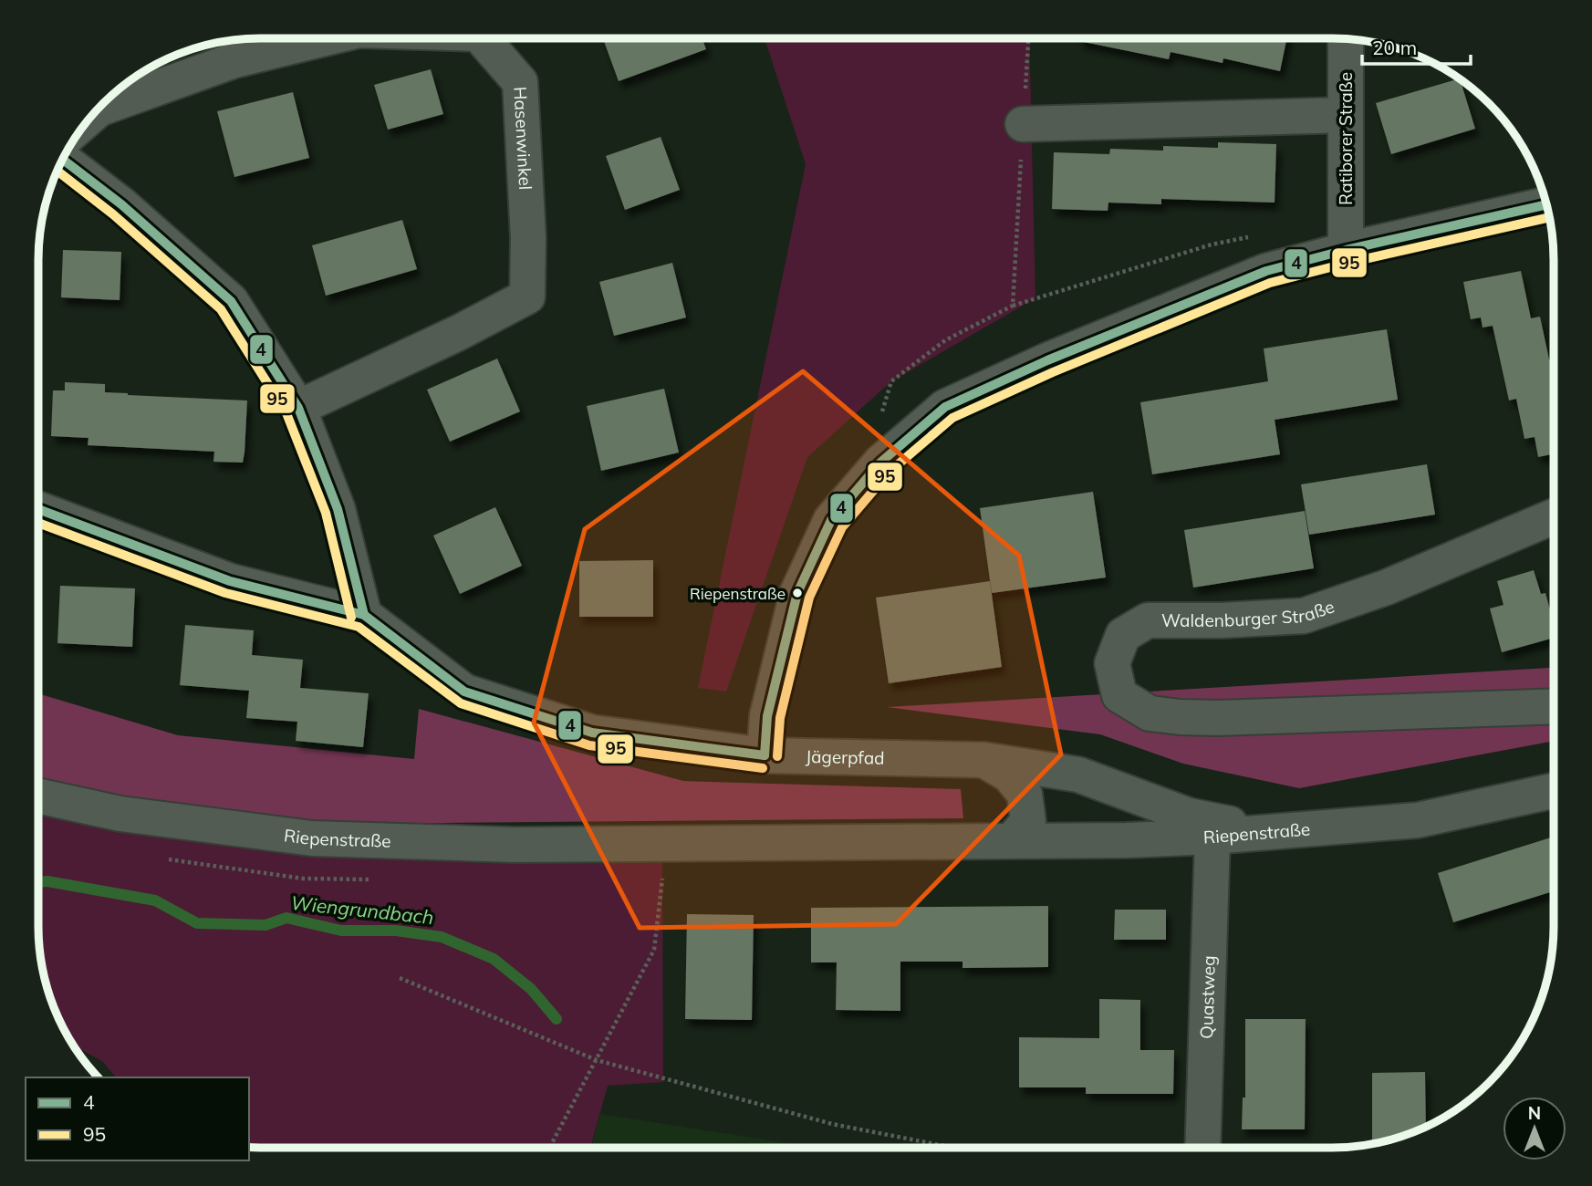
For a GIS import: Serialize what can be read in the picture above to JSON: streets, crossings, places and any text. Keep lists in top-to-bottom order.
{
  "streets": {
    "street": [
      "Hasenwinkel",
      "Ratiborer Straße",
      "Waldenburger Straße",
      "Jägerpfad",
      "Riepenstraße",
      "Quastweg"
    ]
  },
  "crossings": [
    ["Jägerpfad", "Riepenstraße"],
    ["Riepenstraße", "Quastweg"]
  ],
  "water": ["Wiengrundbach"],
  "places": ["Riepenstraße"],
  "lines": ["transit line 4", "transit line 95"],
  "legend": ["4", "95"],
  "scale_bar": "20 m",
  "north": "top"
}
